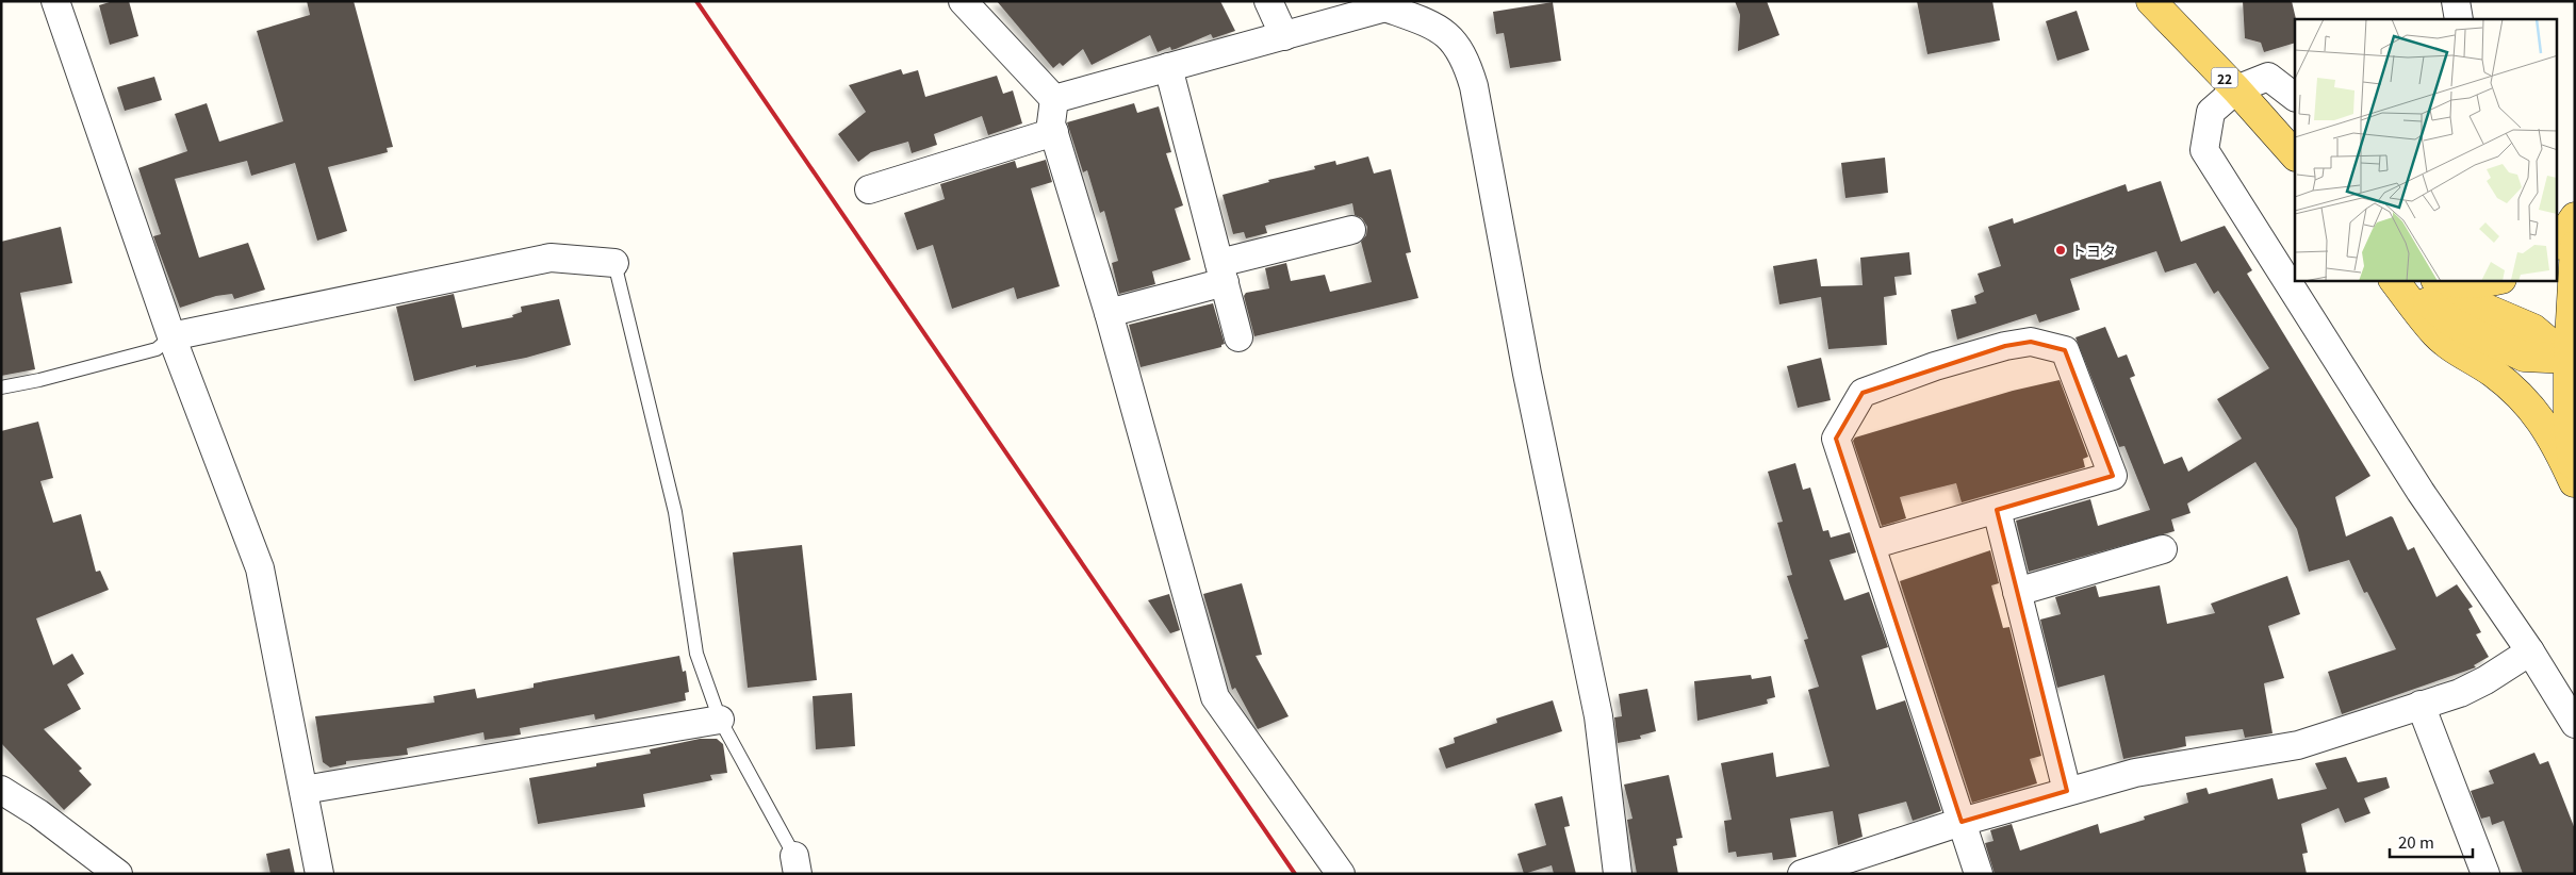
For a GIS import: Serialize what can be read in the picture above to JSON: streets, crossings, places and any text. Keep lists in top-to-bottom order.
{
  "streets": {
    "main road": ["22"]
  },
  "places": ["トヨタ"],
  "scale_bar": "20 m"
}
